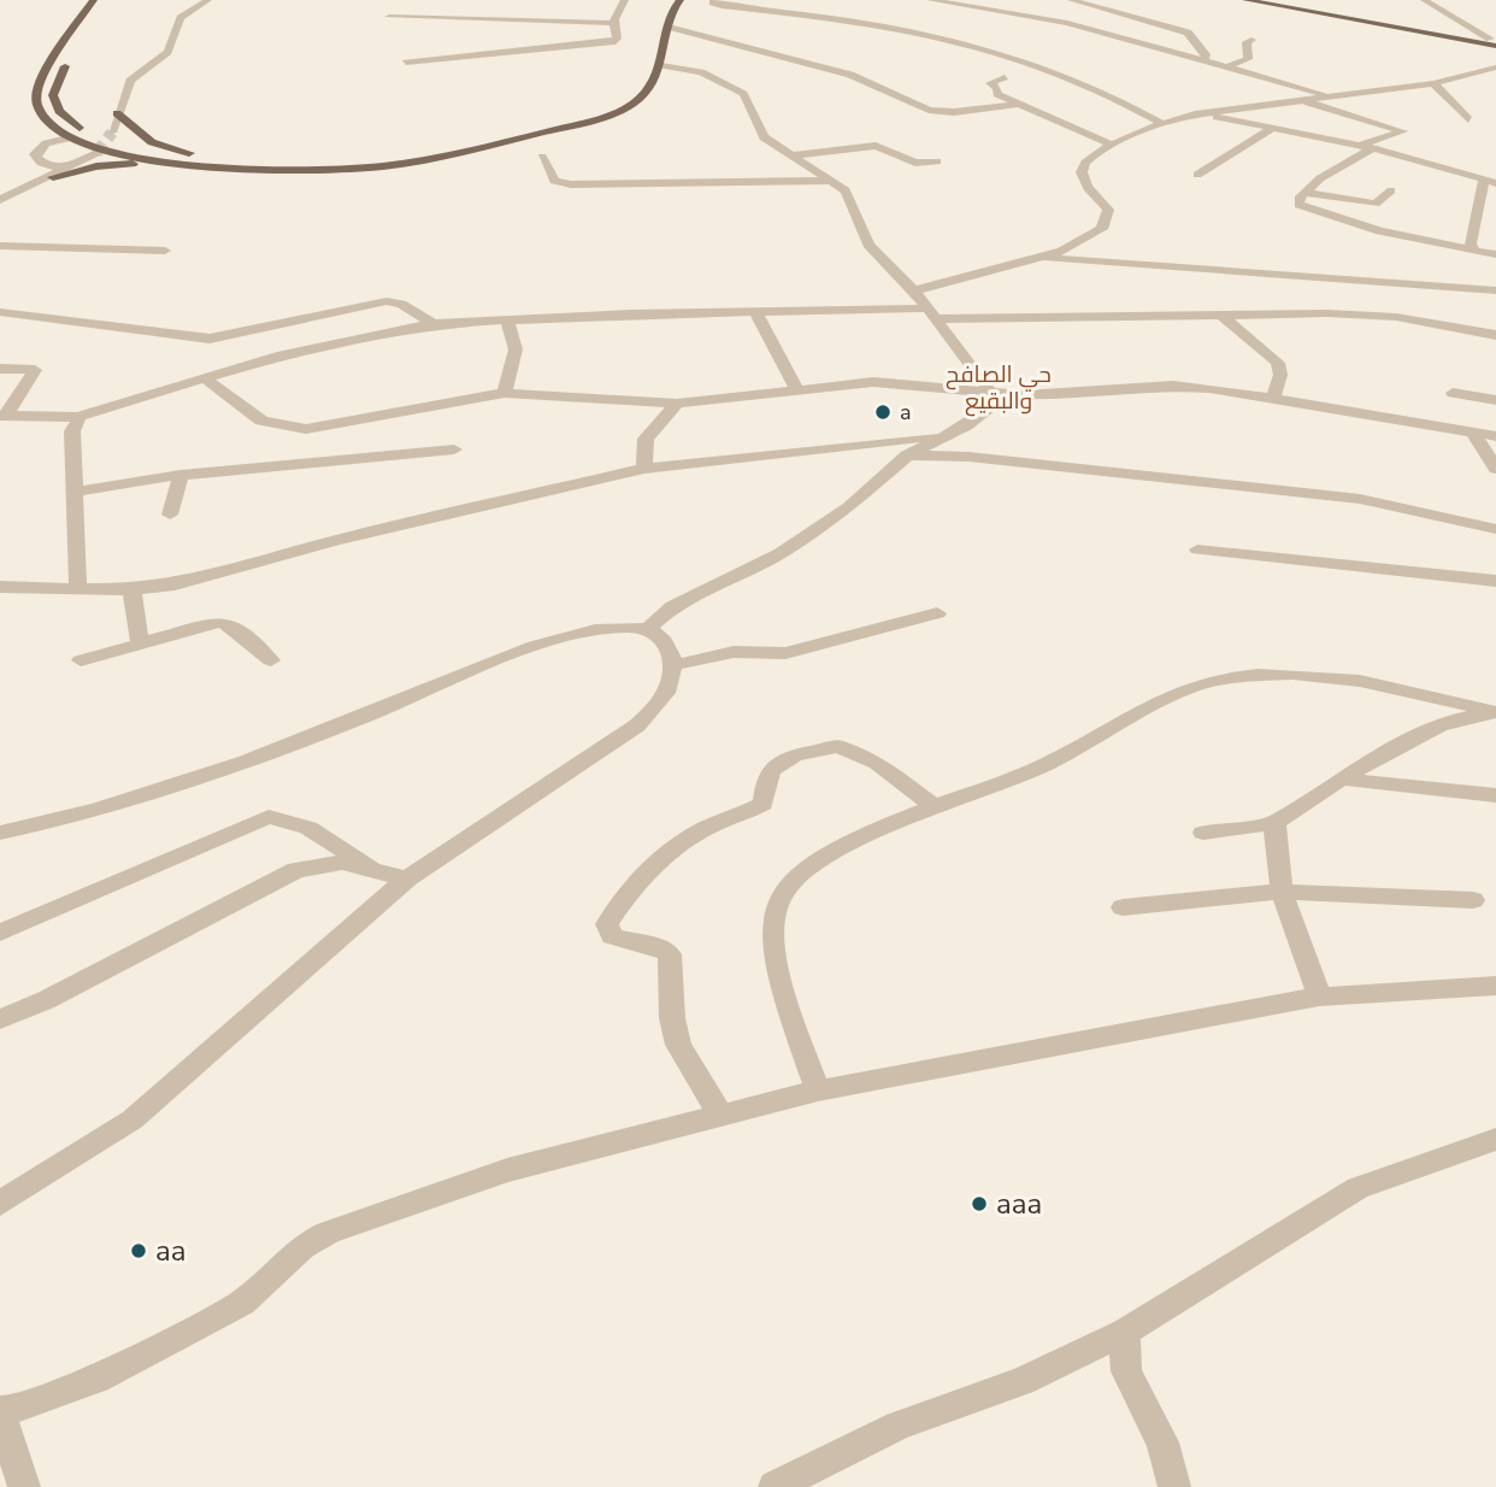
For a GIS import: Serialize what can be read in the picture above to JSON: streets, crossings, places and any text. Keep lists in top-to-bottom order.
{
  "districts": ["حي الصافح والبقيع"],
  "places": ["a", "aaa", "aa"]
}
